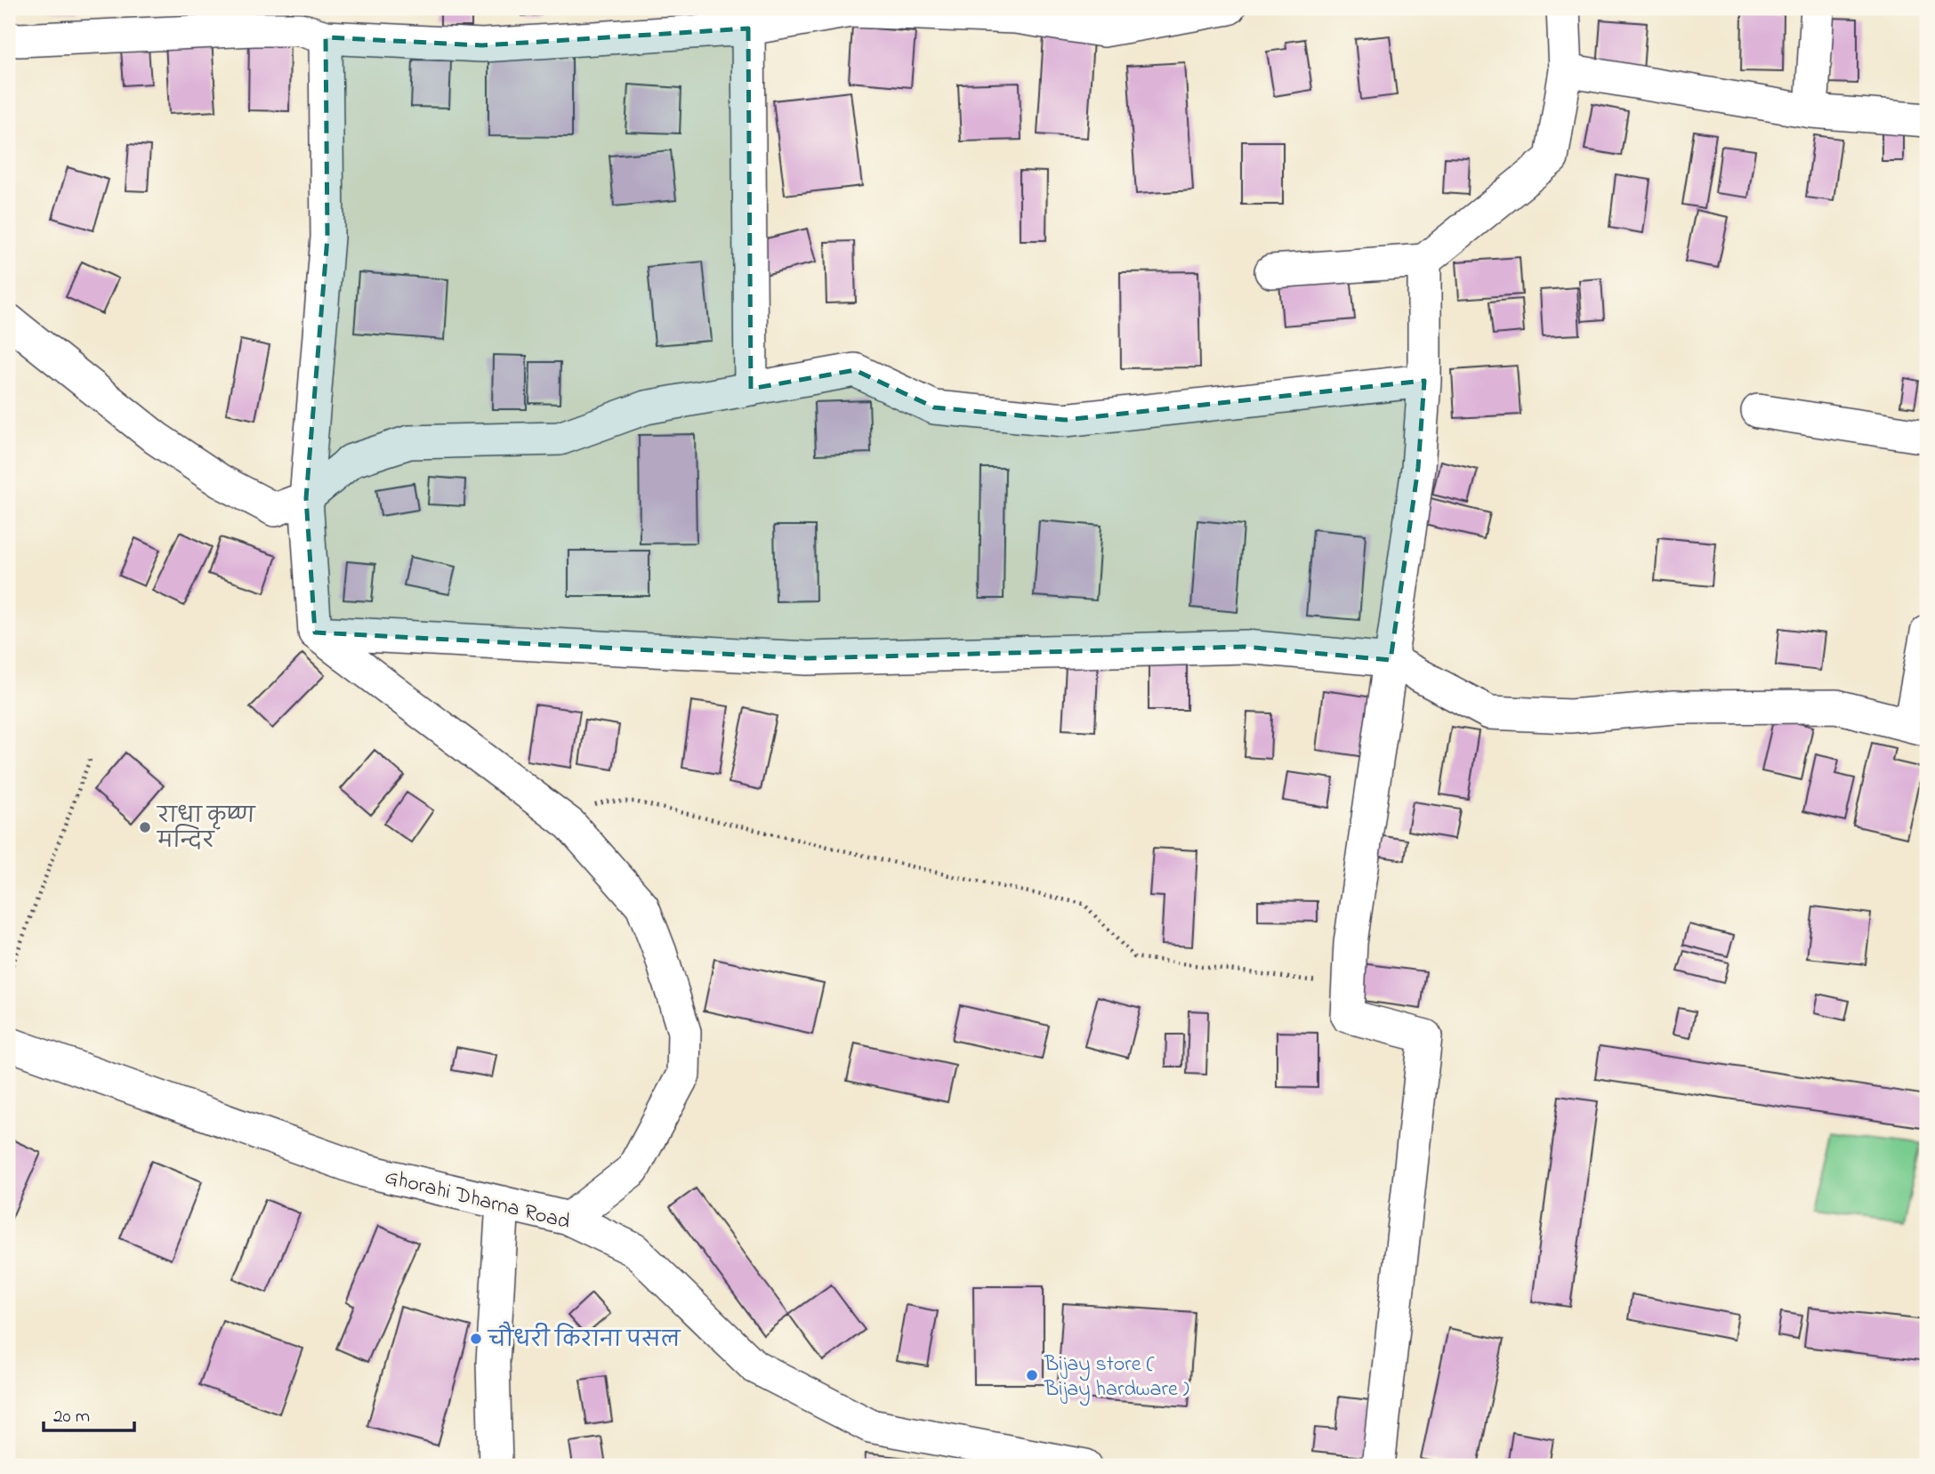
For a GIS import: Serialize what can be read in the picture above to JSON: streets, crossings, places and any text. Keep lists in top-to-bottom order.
{
  "streets": {
    "street": ["Ghorahi Dharna Road"]
  },
  "places": ["राधा कृष्ण मन्दिर", "चौधरी किराना पसल", "Bijay store ( Bijay hardware )"],
  "scale_bar": "20 m"
}
